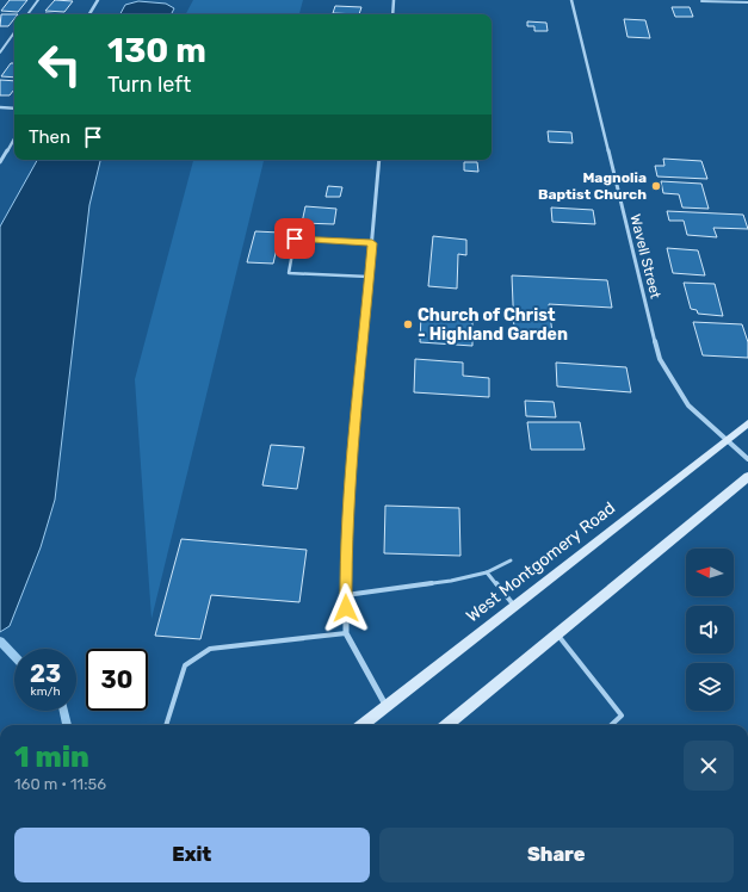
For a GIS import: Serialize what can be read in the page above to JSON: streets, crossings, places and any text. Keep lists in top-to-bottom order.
{
  "streets": {
    "main road": ["West Montgomery Road"],
    "street": ["Wavell Street"]
  },
  "crossings": [
    ["Wavell Street", "West Montgomery Road"]
  ],
  "places": ["Magnolia Baptist Church", "Church of Christ - Highland Garden"],
  "north": "left",
  "page": {
    "turn": ["130 m", "Turn left"],
    "then": "Then",
    "speed": "23 km/h",
    "limit": "30",
    "heading": ["1 min", "160 m · 11:56"],
    "buttons": ["Exit", "Share"]
  }
}
